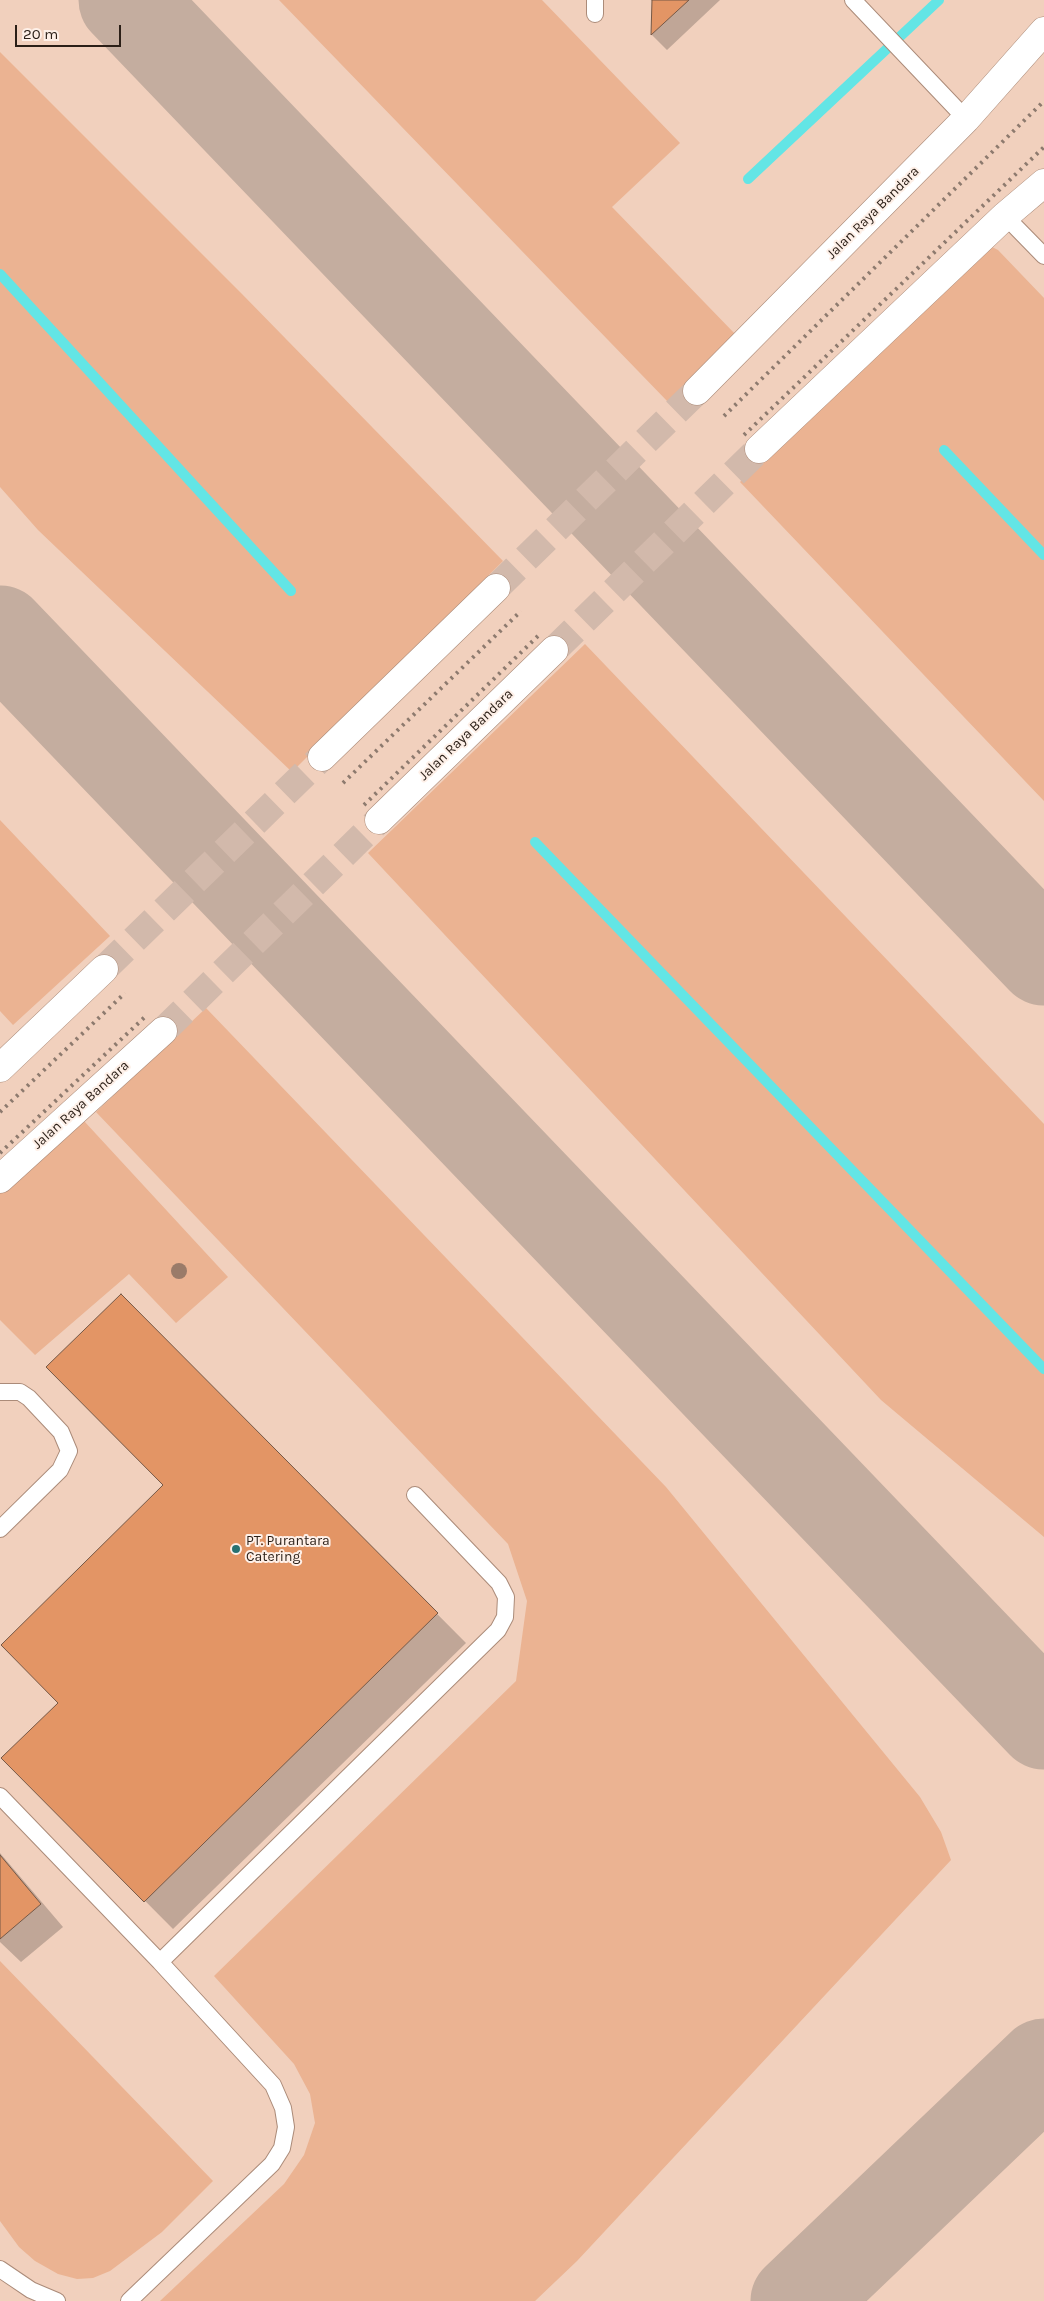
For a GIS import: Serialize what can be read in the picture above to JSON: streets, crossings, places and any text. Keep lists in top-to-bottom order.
{
  "streets": {
    "street": ["Jalan Raya Bandara"]
  },
  "places": ["PT. Purantara Catering"],
  "scale_bar": "20 m"
}
